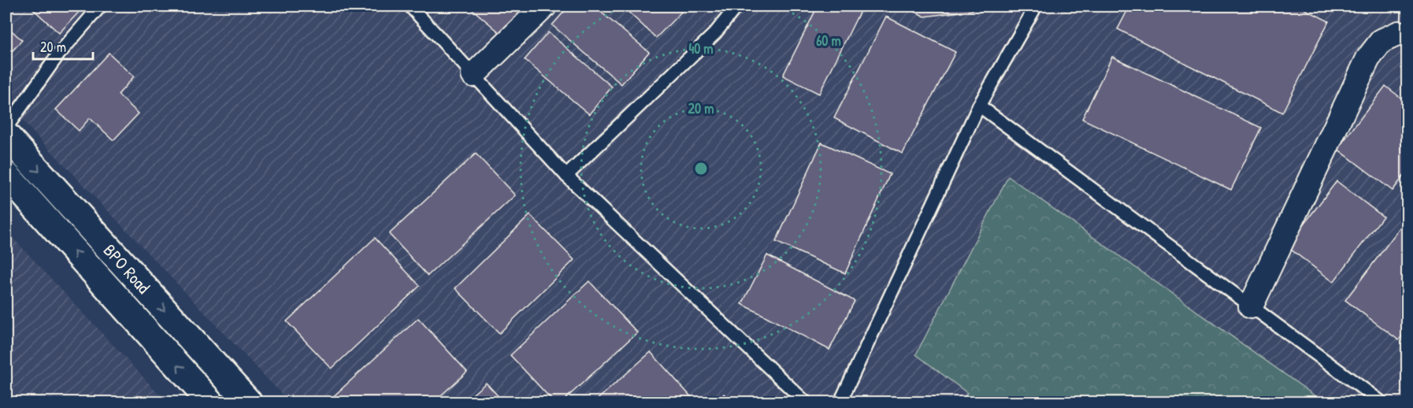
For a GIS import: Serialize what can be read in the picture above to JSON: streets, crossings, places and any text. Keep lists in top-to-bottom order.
{
  "streets": {
    "street": ["BPO Road"]
  },
  "scale_bar": "20 m",
  "rings": ["60 m", "40 m", "20 m"]
}
